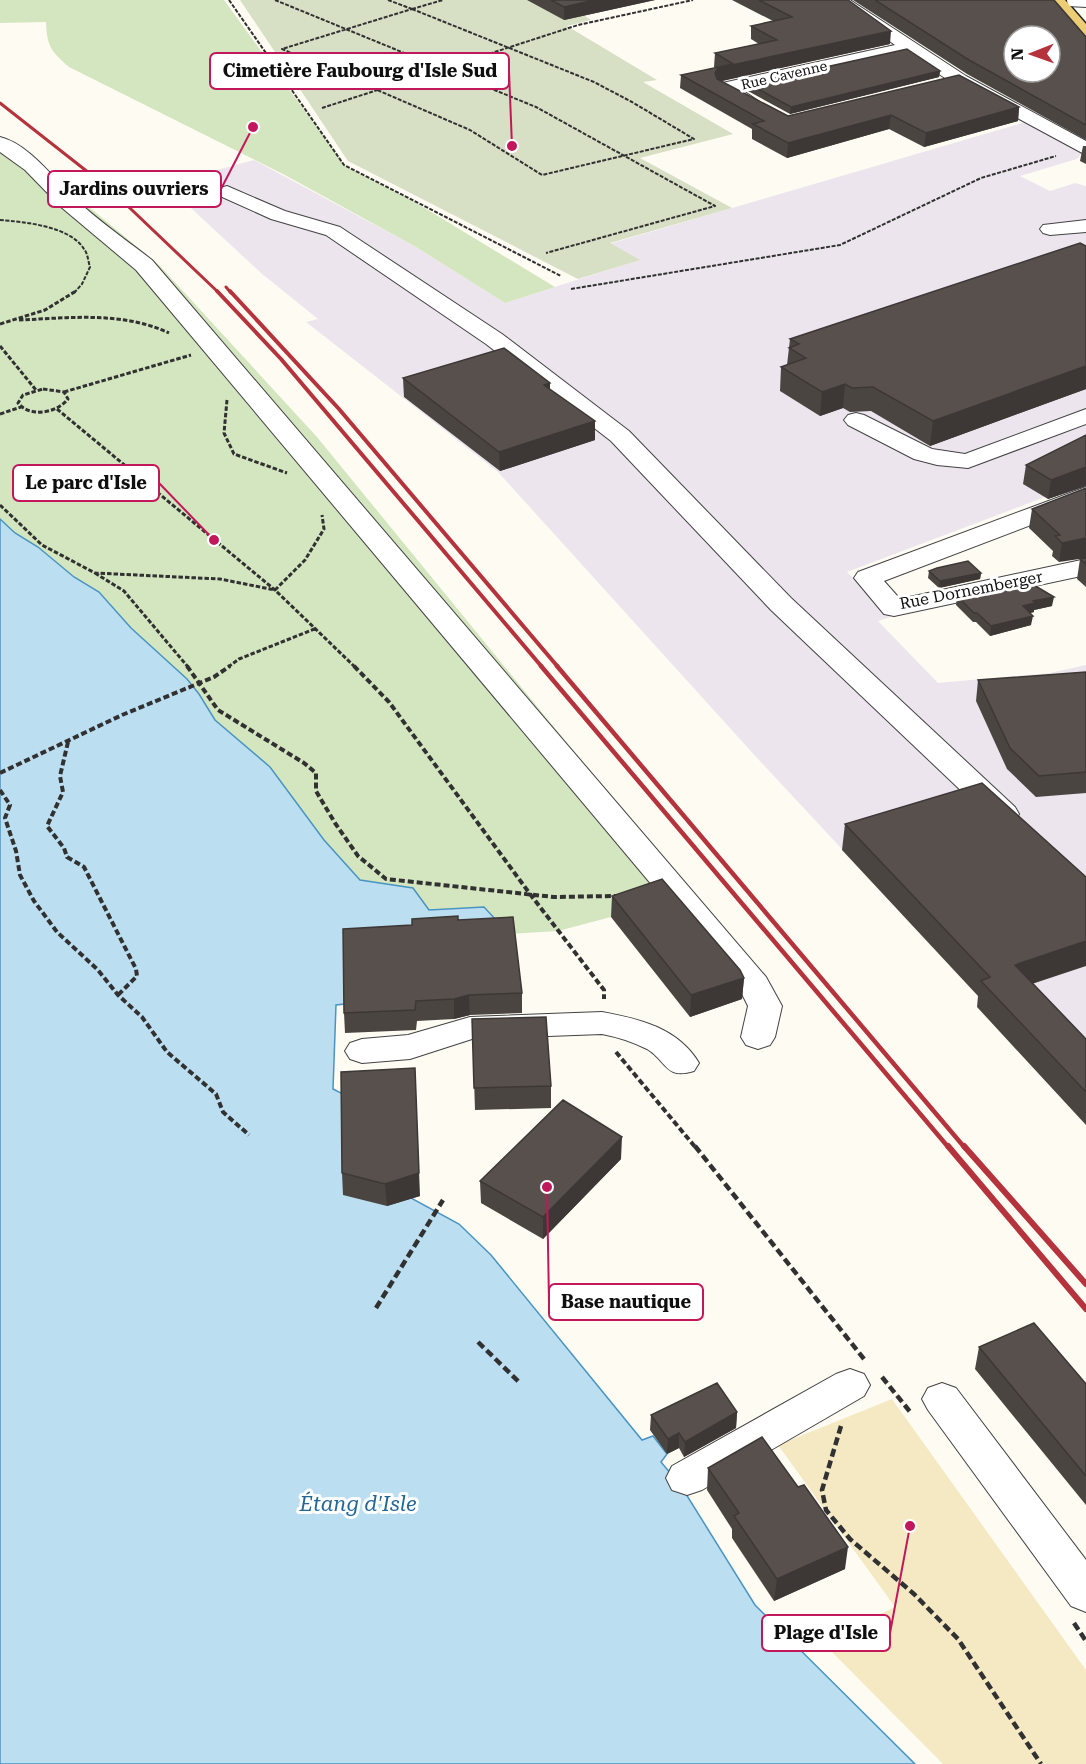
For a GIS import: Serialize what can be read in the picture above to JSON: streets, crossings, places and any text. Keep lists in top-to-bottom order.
{
  "streets": {
    "street": ["Rue Cavenne", "Rue Dornemberger"]
  },
  "water": ["Étang d'Isle"],
  "places": [
    "Jardins ouvriers",
    "Cimetière Faubourg d'Isle Sud",
    "Le parc d'Isle",
    "Base nautique",
    "Plage d'Isle"
  ],
  "north": "left"
}
